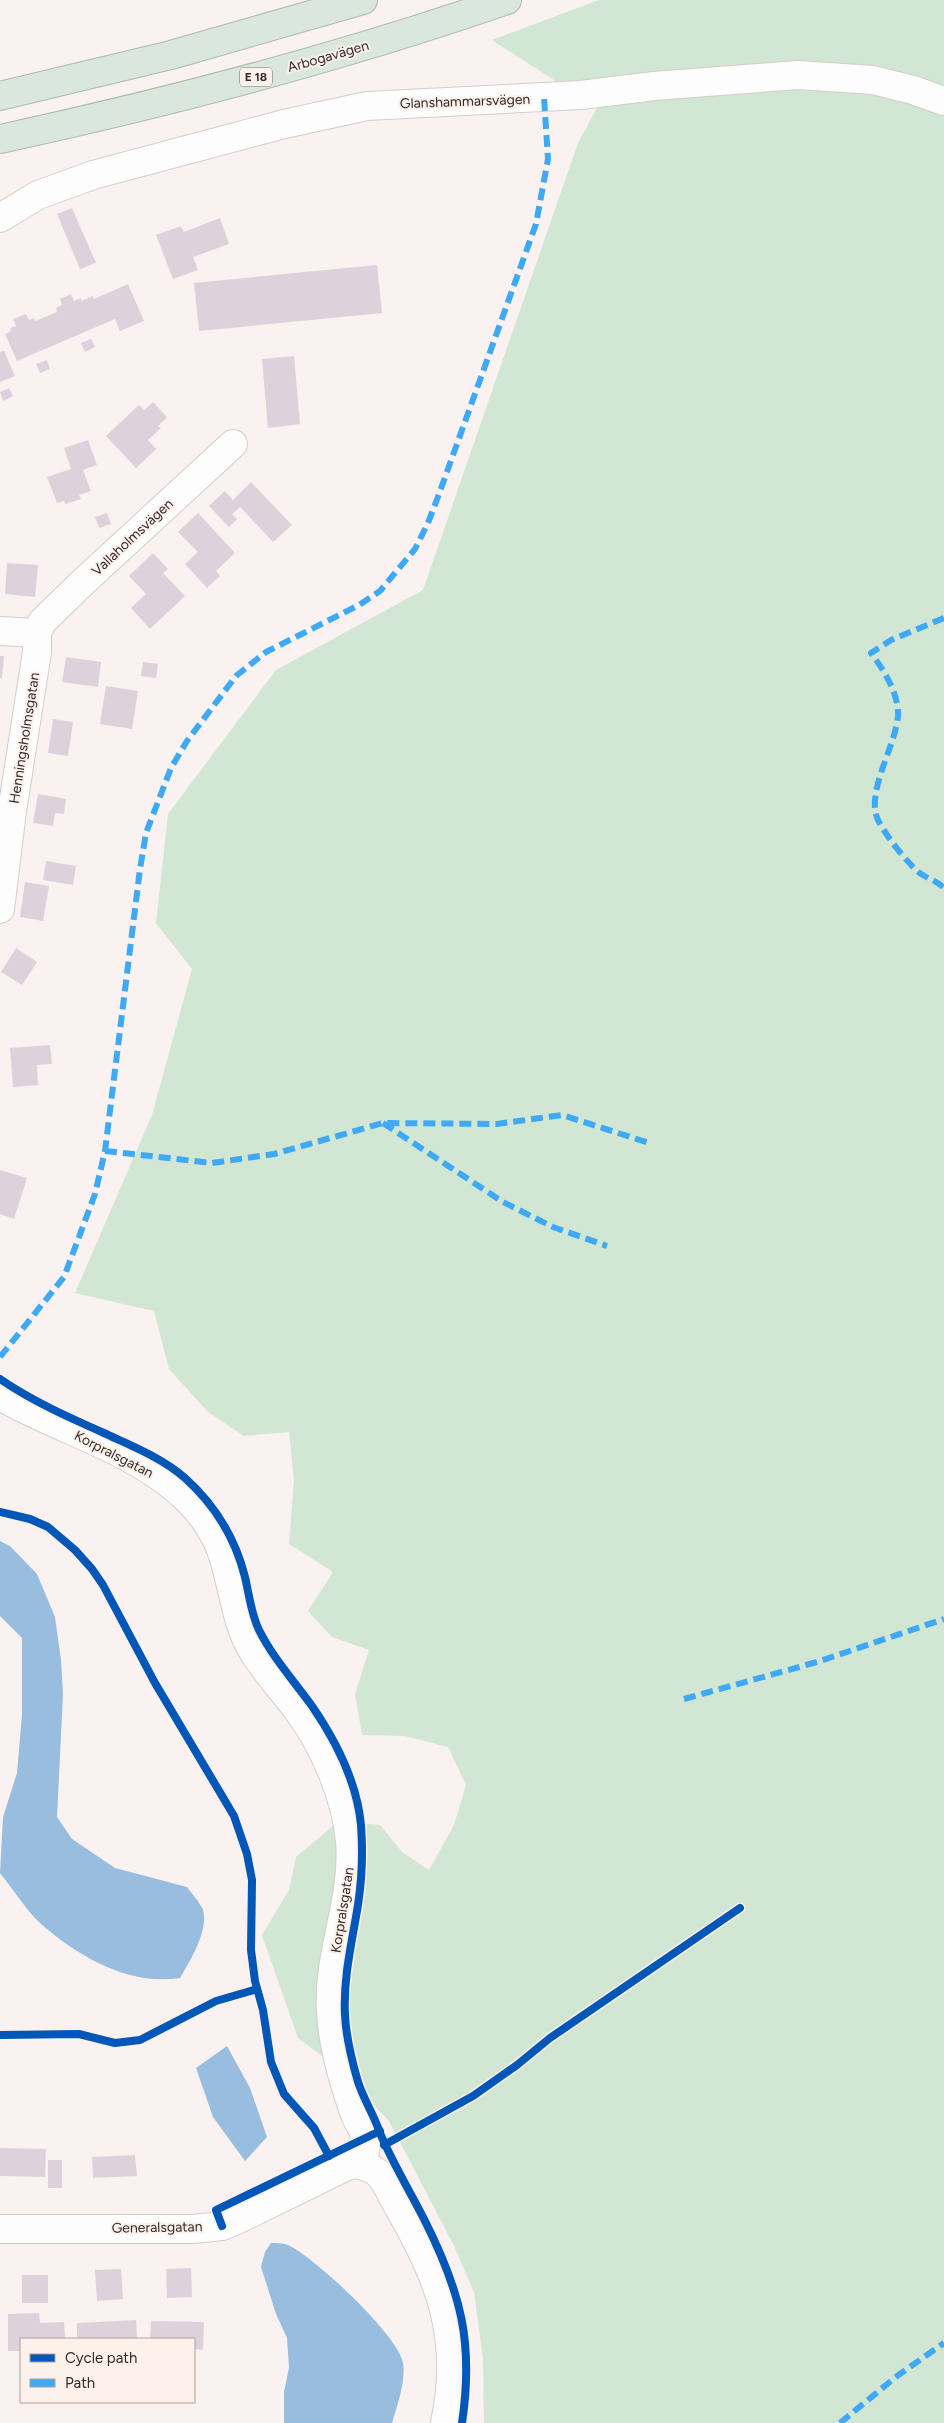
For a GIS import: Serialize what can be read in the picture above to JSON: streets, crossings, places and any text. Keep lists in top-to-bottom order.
{
  "streets": {
    "highway": ["Arbogavägen", "E 18"],
    "street": [
      "Glanshammarsvägen",
      "Vallaholmsvägen",
      "Henningsholmsgatan",
      "Korpralsgatan",
      "Generalsgatan"
    ]
  },
  "crossings": [
    ["Vallaholmsvägen", "Henningsholmsgatan"],
    ["Korpralsgatan", "Generalsgatan"]
  ],
  "legend": ["Cycle path", "Path"]
}
